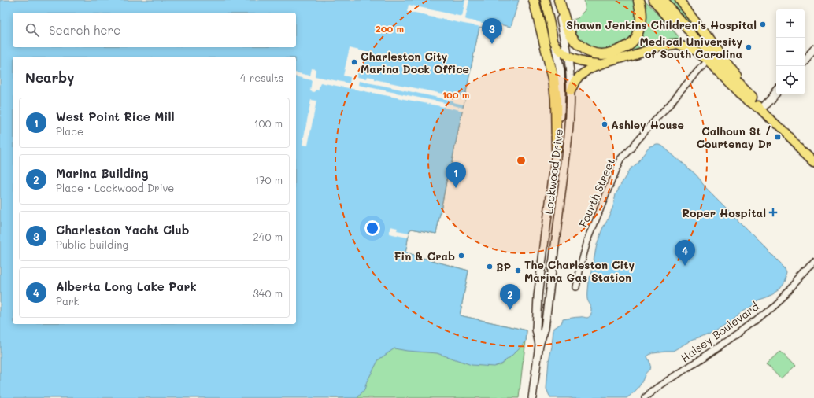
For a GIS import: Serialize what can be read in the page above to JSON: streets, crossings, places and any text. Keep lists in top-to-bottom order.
{
  "streets": {
    "main road": ["Lockwood Drive"],
    "street": ["Fourth Street", "Halsey Boulevard"]
  },
  "places": {
    "other": [
      "Shawn Jenkins Children's Hospital",
      "Medical University of South Carolina",
      "Charleston City Marina Dock Office",
      "Ashley House",
      "Fin & Crab",
      "BP",
      "The Charleston City Marina Gas Station"
    ],
    "transit": ["Calhoun St / Courtenay Dr"],
    "health": ["Roper Hospital"]
  },
  "page": {
    "map_buttons": ["+", "−"],
    "search": "Search here",
    "pins": [
      "3",
      "1",
      "4",
      "2"
    ],
    "heading": ["Nearby", "4 results"],
    "list": [
      {
        "mark": "1",
        "name": "West Point Rice Mill",
        "note": "Place",
        "value": "100 m"
      },
      {
        "mark": "2",
        "name": "Marina Building",
        "note": "Place · Lockwood Drive",
        "value": "170 m"
      },
      {
        "mark": "3",
        "name": "Charleston Yacht Club",
        "note": "Public building",
        "value": "240 m"
      },
      {
        "mark": "4",
        "name": "Alberta Long Lake Park",
        "note": "Park",
        "value": "340 m"
      }
    ]
  },
  "rings": ["200 m", "100 m"]
}
